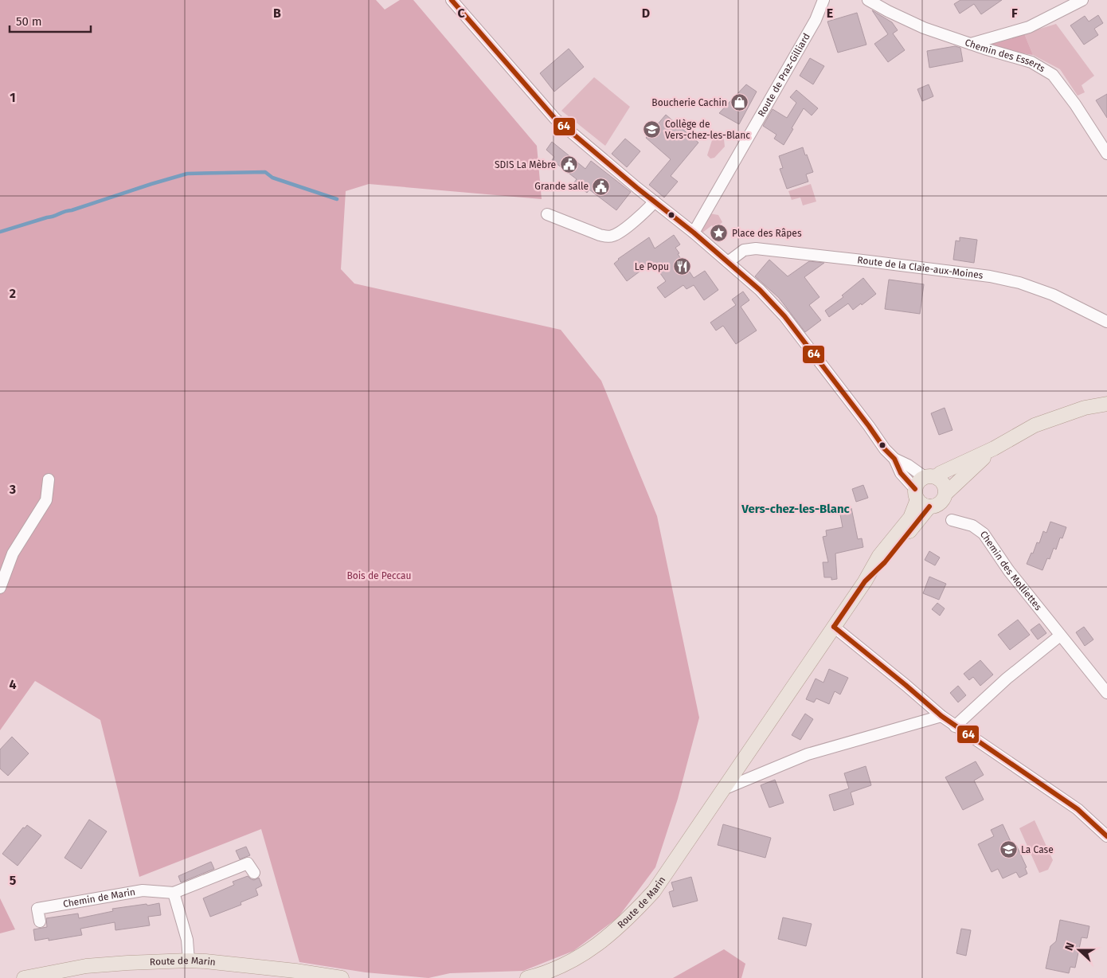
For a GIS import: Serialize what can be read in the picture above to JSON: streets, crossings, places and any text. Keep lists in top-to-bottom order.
{
  "streets": {
    "main road": ["Route de Marin"],
    "street": [
      "Chemin des Esserts",
      "Route de Praz-Gilliard",
      "Route de la Claie-aux-Moines",
      "Chemin des Molliettes",
      "Chemin de Marin"
    ]
  },
  "districts": ["Vers-chez-les-Blanc"],
  "parks": ["Bois de Peccau"],
  "places": {
    "shop": ["Boucherie Cachin"],
    "school or university": ["Collège de Vers-chez-les-Blanc", "La Case"],
    "public building": ["SDIS La Mèbre", "Grande salle"],
    "place": ["Place des Râpes"],
    "restaurant": ["Le Popu"]
  },
  "lines": ["transit line 64"],
  "scale_bar": "50 m",
  "north": "left",
  "grid": {
    "columns": [
      "B",
      "C",
      "D",
      "E",
      "F"
    ],
    "rows": [
      "1",
      "2",
      "3",
      "4",
      "5"
    ]
  }
}
